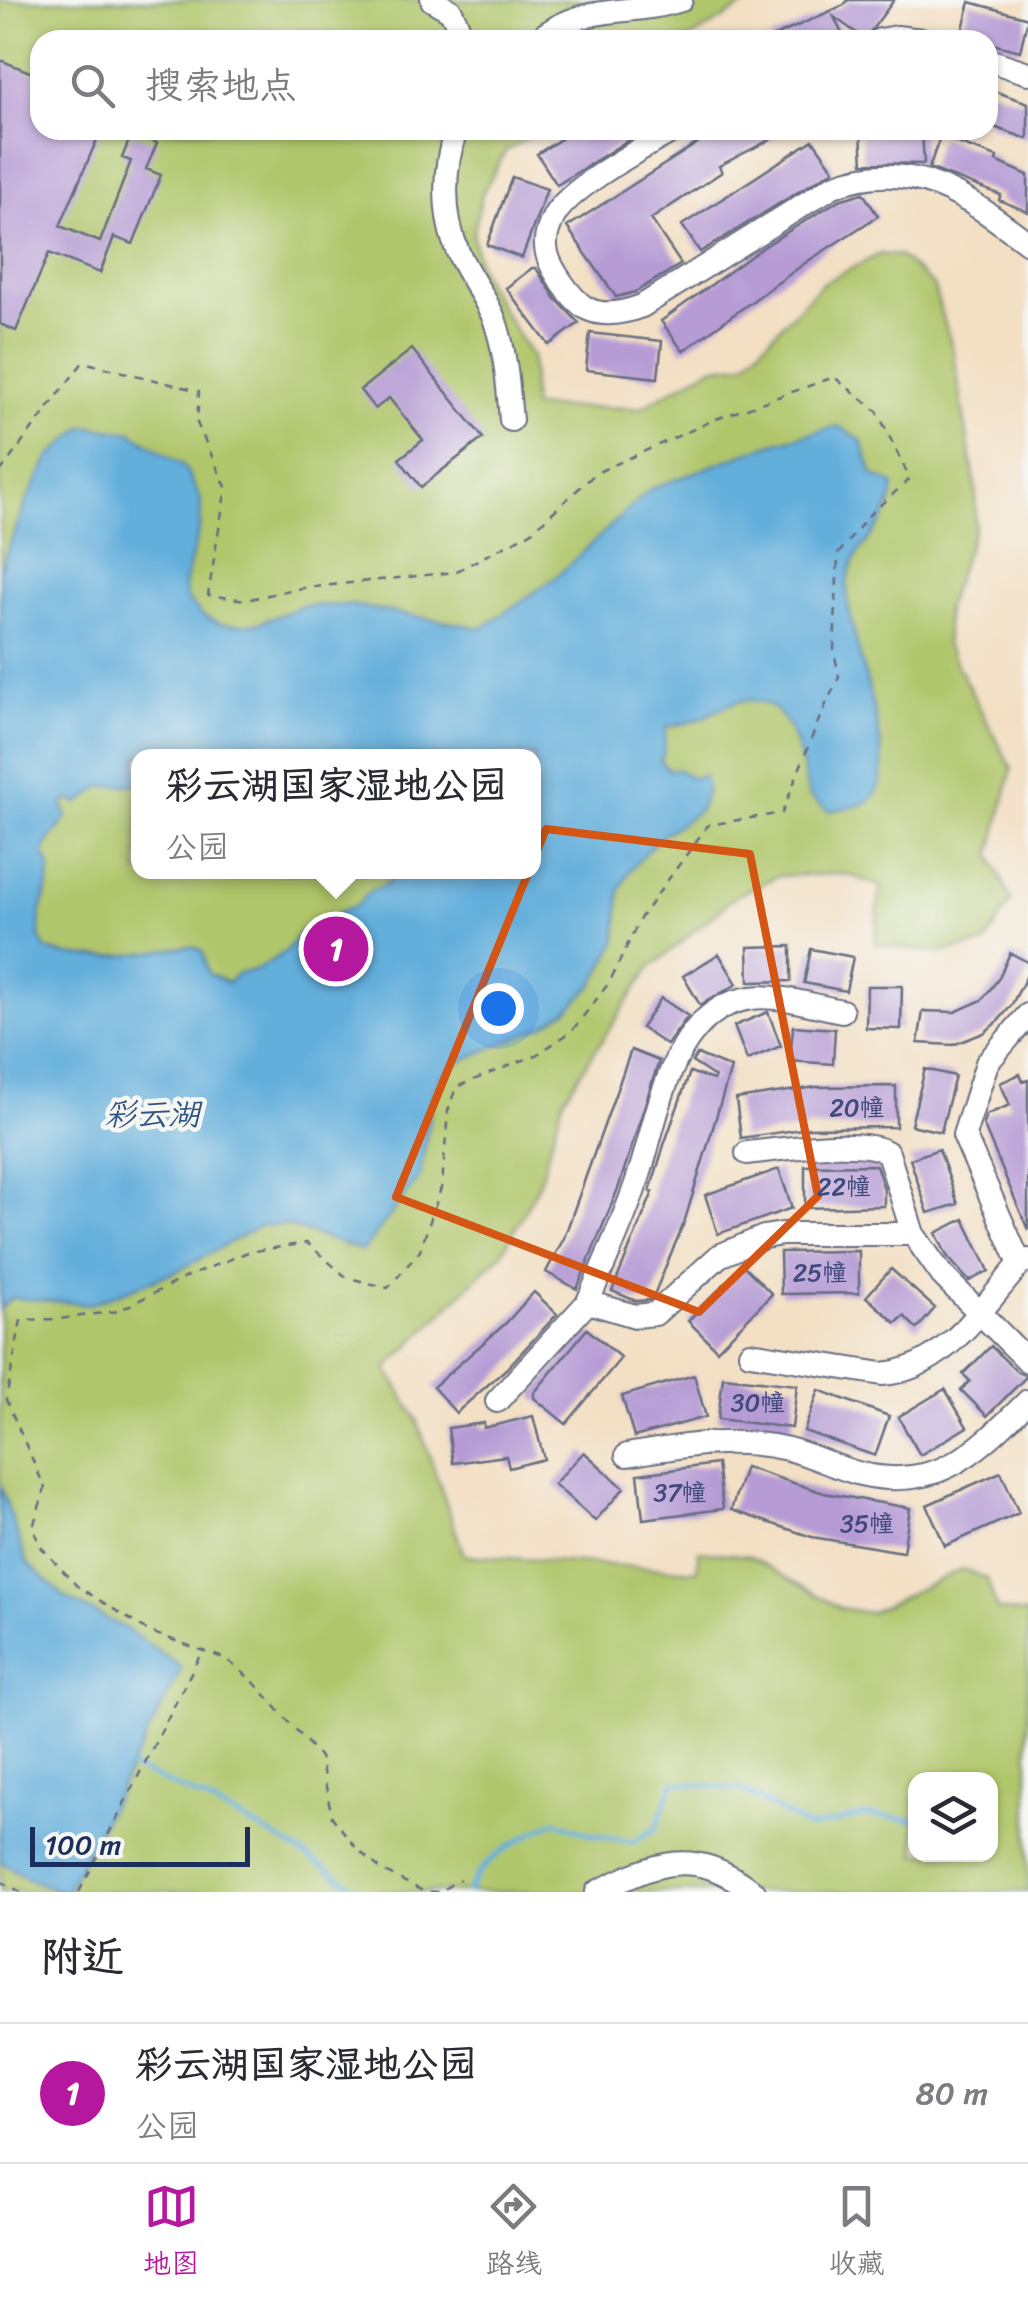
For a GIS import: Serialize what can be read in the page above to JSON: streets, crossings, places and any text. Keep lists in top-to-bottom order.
{
  "water": ["彩云湖"],
  "house_numbers": [
    "20幢",
    "22幢",
    "25幢",
    "30幢",
    "37幢",
    "35幢"
  ],
  "scale_bar": "100 m",
  "page": {
    "search": "搜索地点",
    "popup": ["彩云湖国家湿地公园", "公园"],
    "pins": "1",
    "scale": "100 m",
    "heading": "附近",
    "list": [
      {
        "mark": "1",
        "name": "彩云湖国家湿地公园",
        "note": "公园",
        "value": "80 m"
      }
    ],
    "nav": ["地图", "路线", "收藏"]
  }
}
